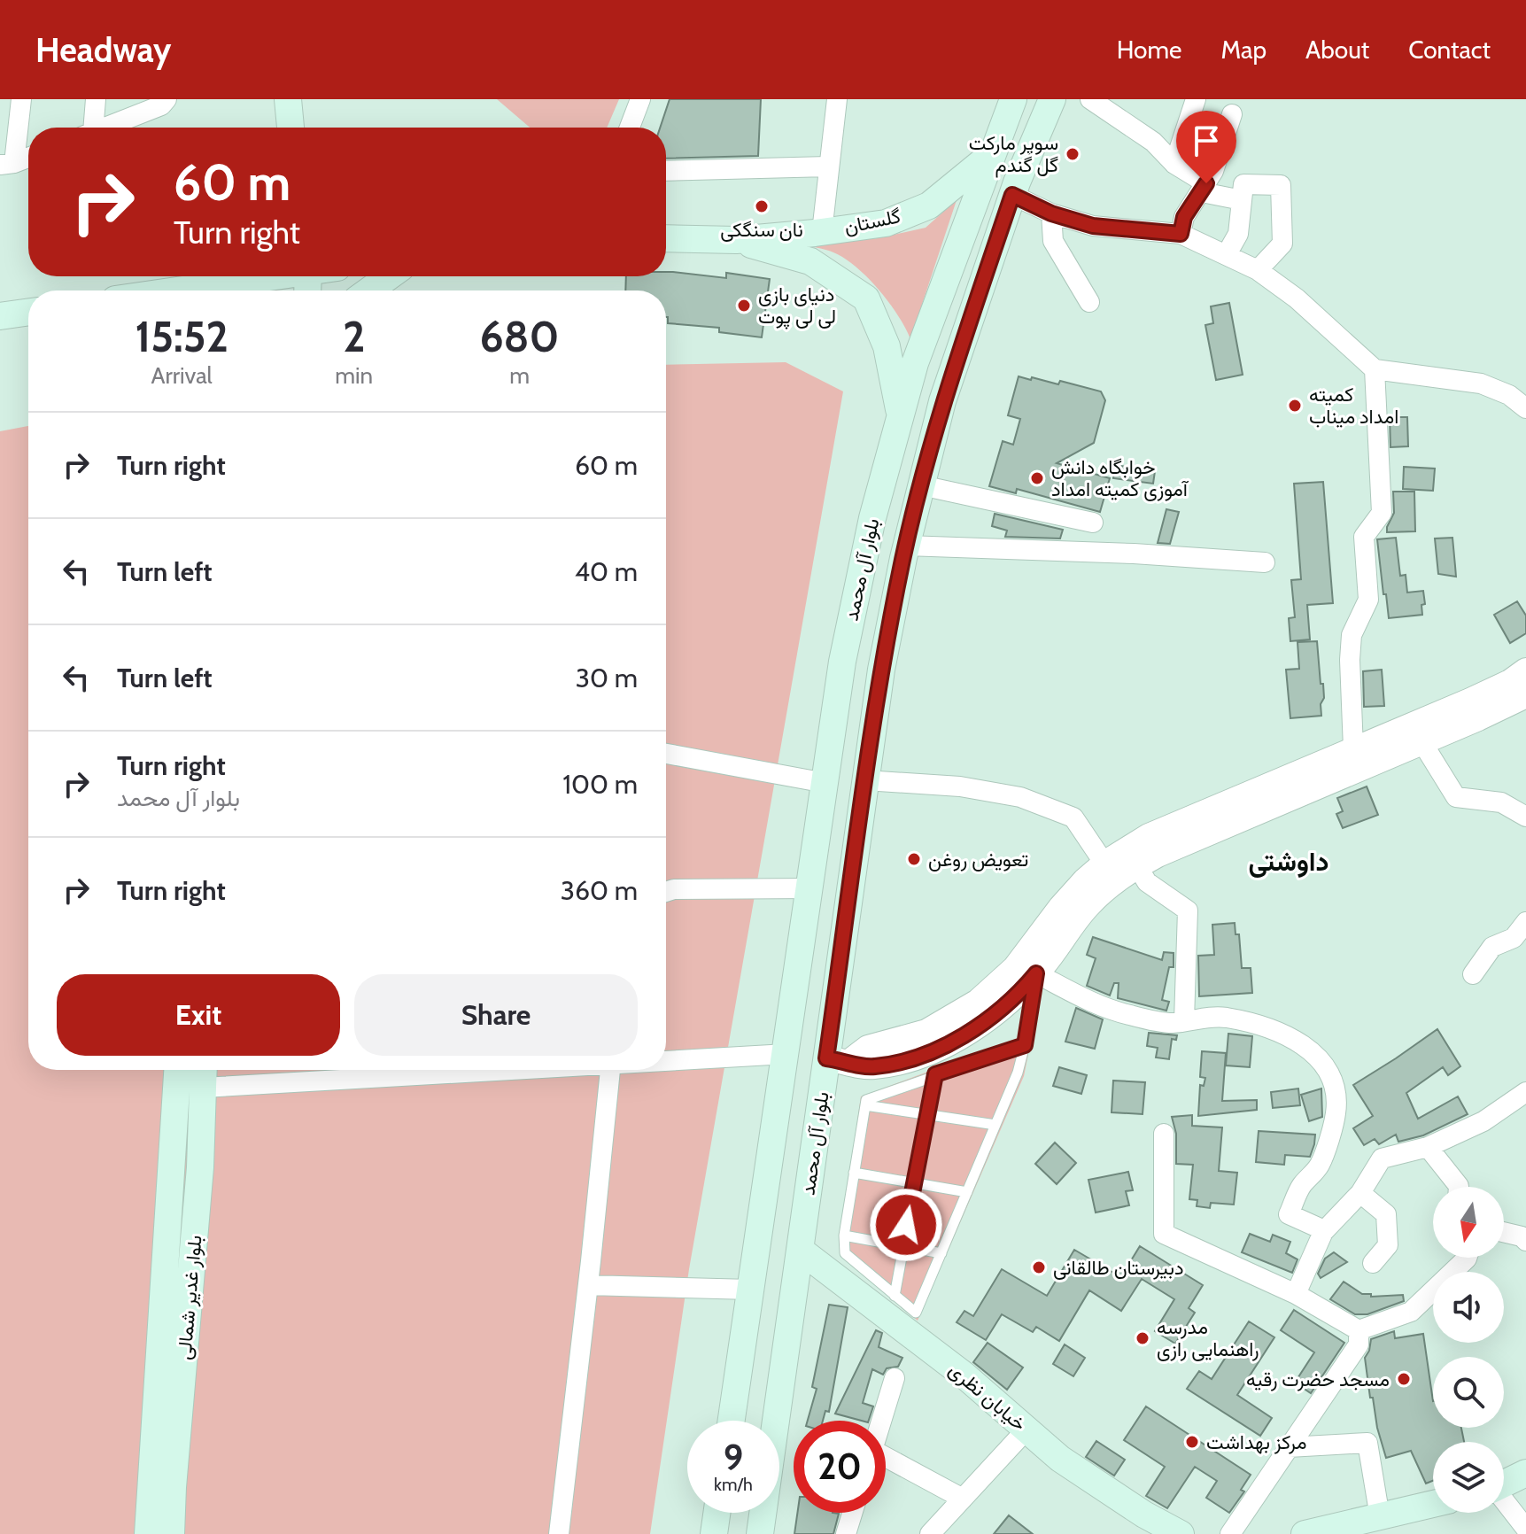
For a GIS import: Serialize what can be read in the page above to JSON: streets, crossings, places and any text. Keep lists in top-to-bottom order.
{
  "streets": {
    "main road": [
      "گلستان",
      "بلوار آل محمد",
      "بلوار غدیر شمالی",
      "خیابان نظری"
    ]
  },
  "crossings": [
    ["گلستان", "بلوار آل محمد"],
    ["بلوار آل محمد", "خیابان نظری"]
  ],
  "districts": ["داوشتی"],
  "places": [
    "سوپر مارکت گل گندم",
    "نان سنگکی",
    "دنیای بازی لی لی پوت",
    "کمیته امداد میناب",
    "خوابگاه دانش آموزی کمیته امداد",
    "تعویض روغن",
    "دبیرستان طالقانی",
    "مدرسه راهنمایی رازی",
    "مسجد حضرت رقیه",
    "مرکز بهداشت"
  ],
  "north": "bottom",
  "page": {
    "header": "Headway",
    "nav": [
      "Home",
      "Map",
      "About",
      "Contact"
    ],
    "turn": ["60 m", "Turn right"],
    "eta": [
      "15:52",
      "Arrival",
      "2",
      "min",
      "680",
      "m"
    ],
    "list": [
      {
        "name": "Turn right",
        "value": "60 m"
      },
      {
        "name": "Turn left",
        "value": "40 m"
      },
      {
        "name": "Turn left",
        "value": "30 m"
      },
      {
        "name": "Turn right",
        "note": "بلوار آل محمد",
        "value": "100 m"
      },
      {
        "name": "Turn right",
        "value": "360 m"
      }
    ],
    "buttons": ["Exit", "Share"],
    "speed": "9 km/h",
    "limit": "20"
  }
}
